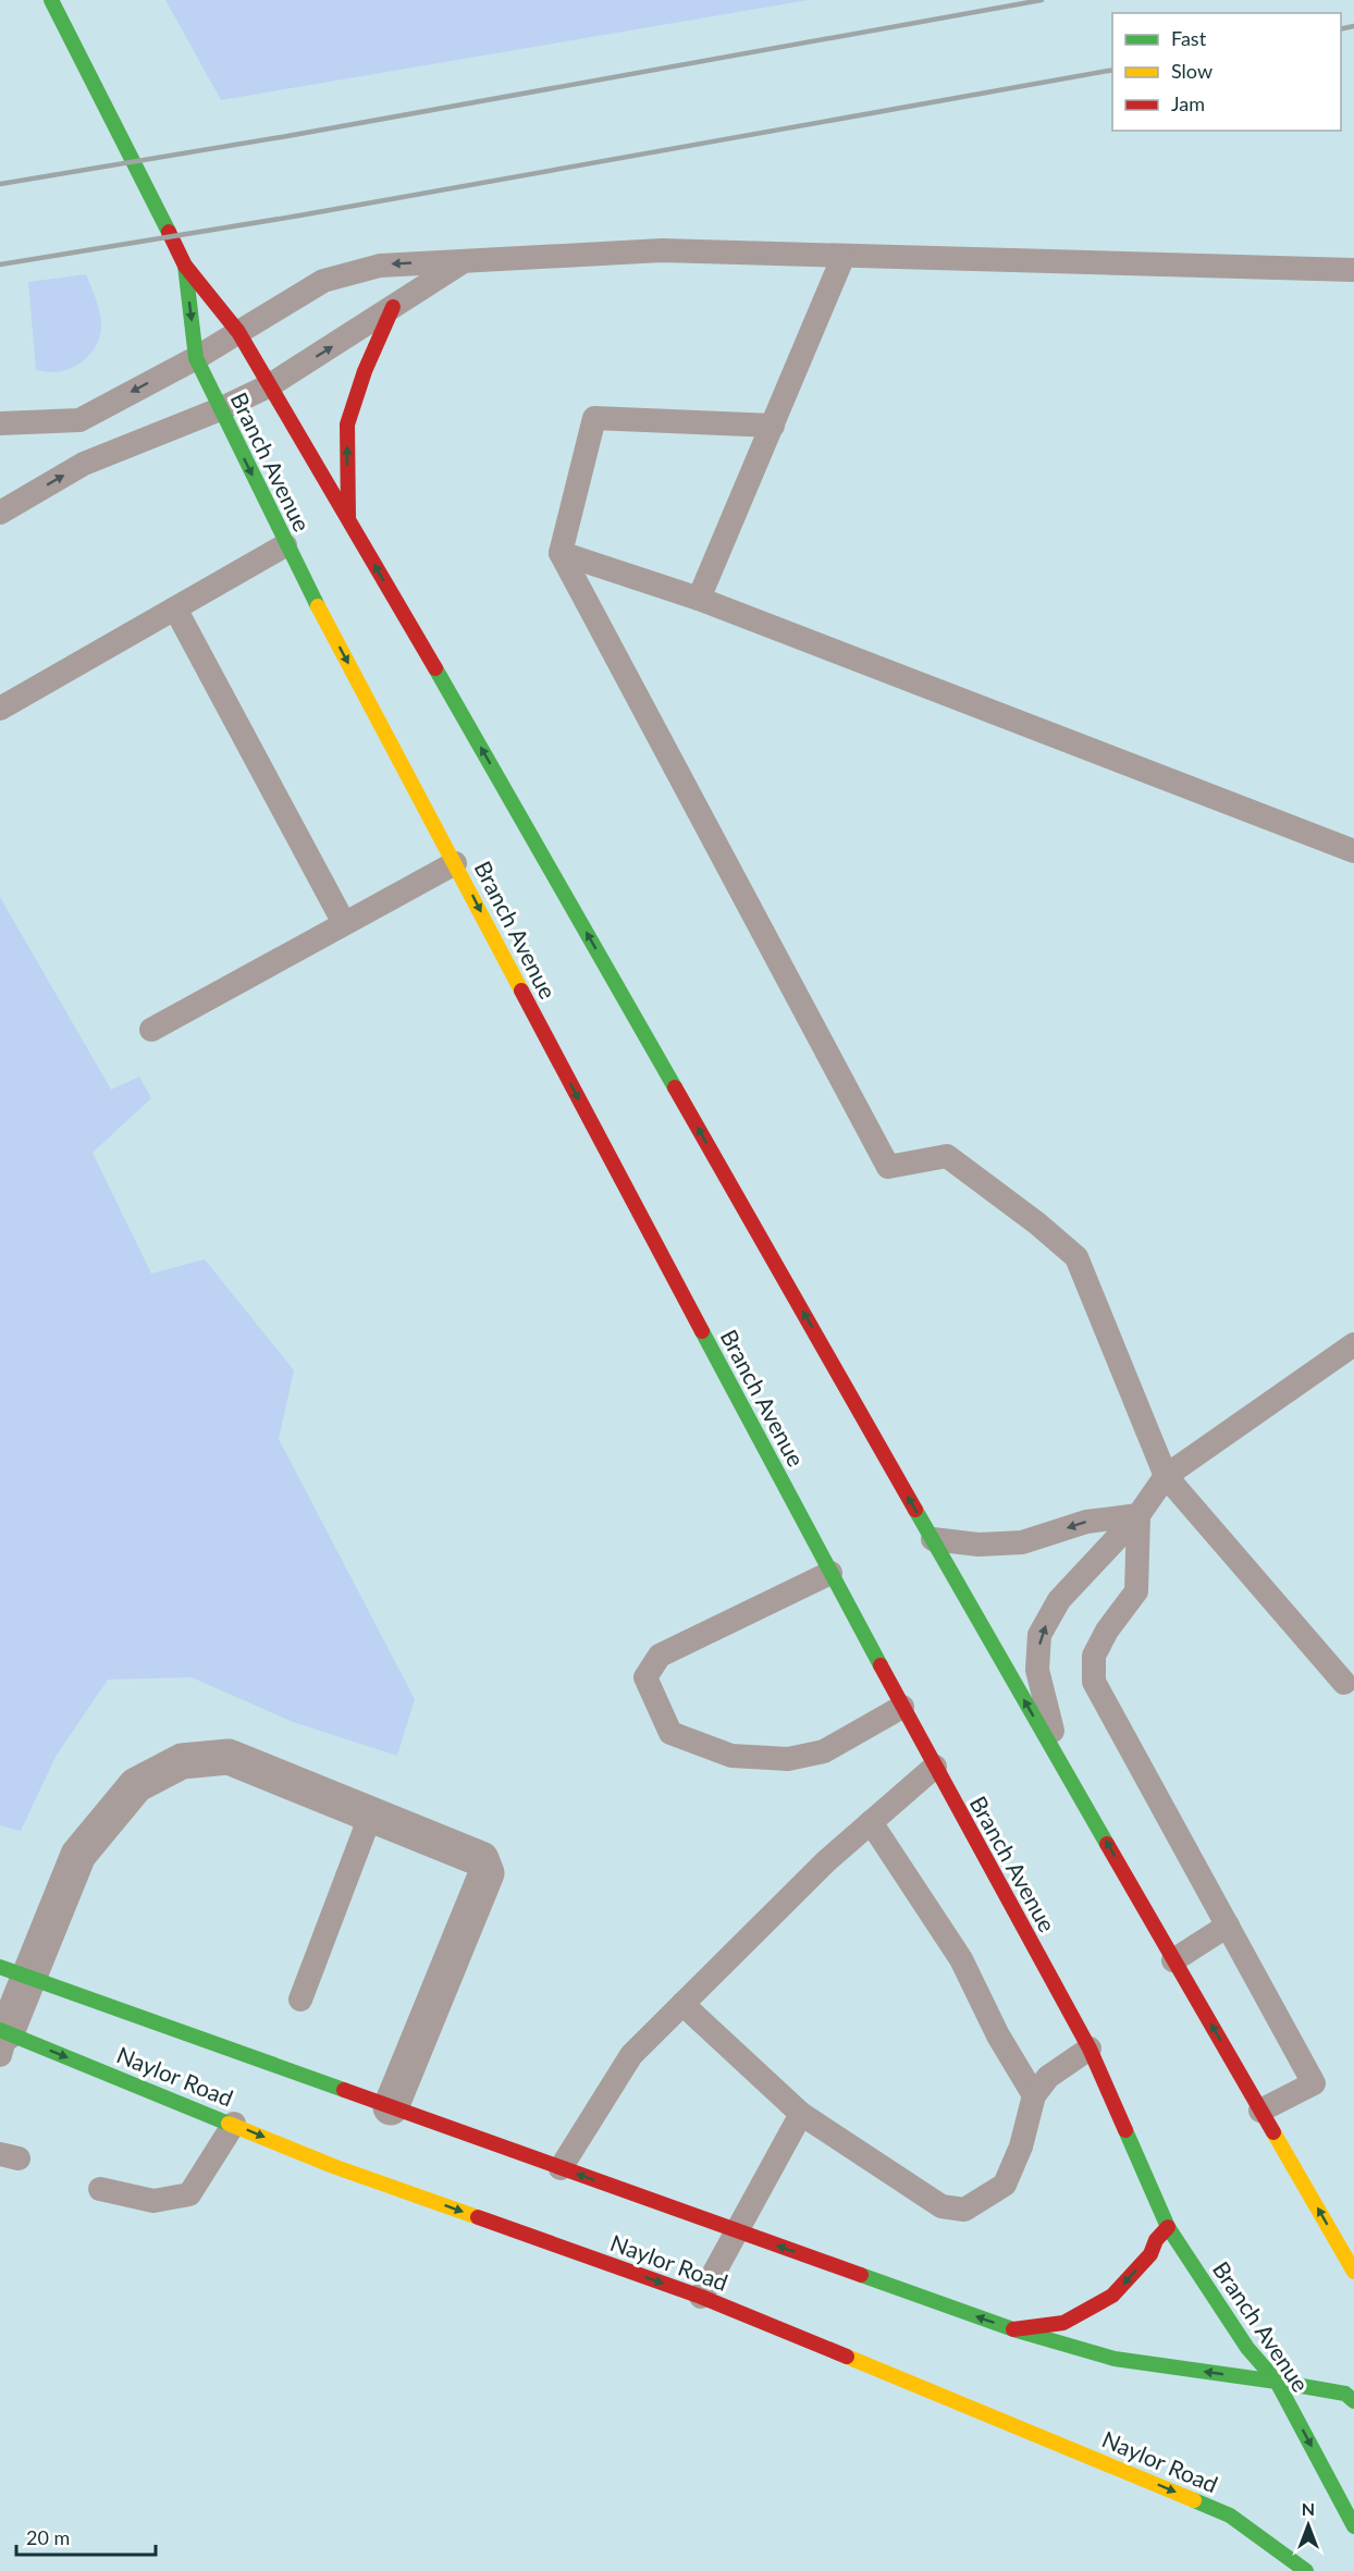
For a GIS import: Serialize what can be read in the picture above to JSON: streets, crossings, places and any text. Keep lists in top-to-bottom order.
{
  "streets": {
    "main road": ["Branch Avenue", "Naylor Road"]
  },
  "crossings": [
    ["Branch Avenue", "Naylor Road"]
  ],
  "legend": ["Fast", "Slow", "Jam"],
  "scale_bar": "20 m",
  "north": "top"
}
